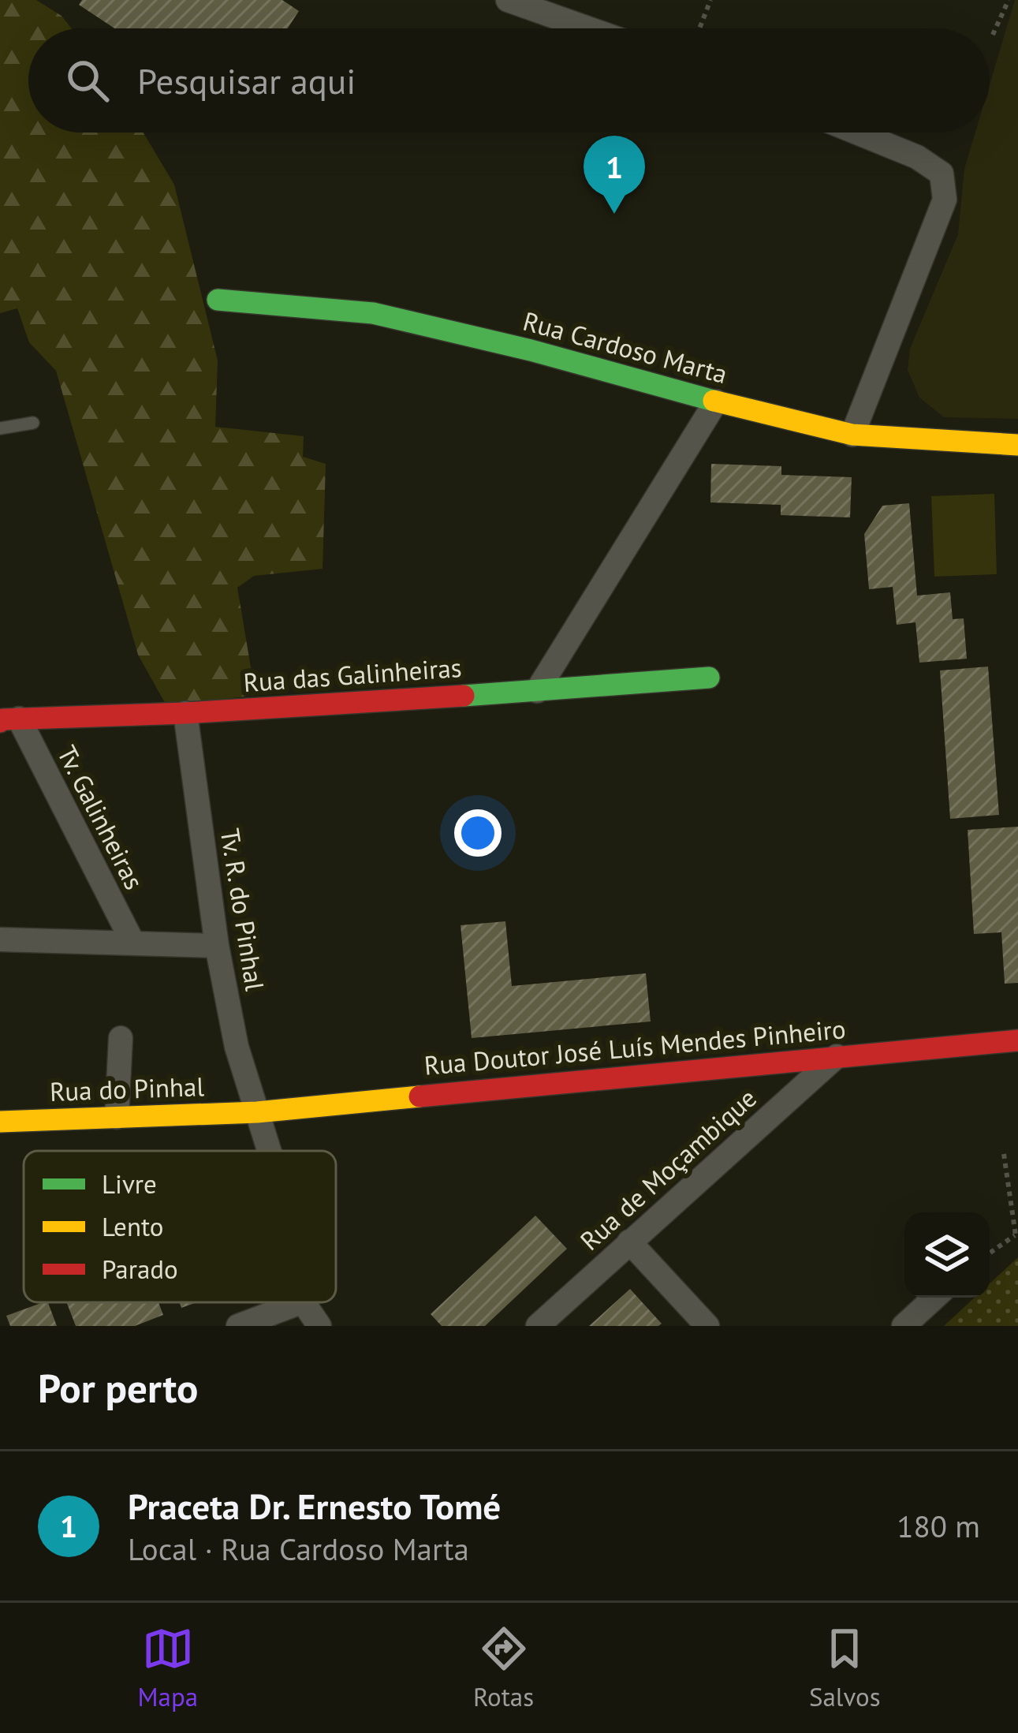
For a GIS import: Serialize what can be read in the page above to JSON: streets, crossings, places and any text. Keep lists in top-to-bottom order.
{
  "streets": {
    "street": [
      "Rua Cardoso Marta",
      "Rua das Galinheiras",
      "Tv. Galinheiras",
      "Tv. R. do Pinhal",
      "Rua Doutor José Luís Mendes Pinheiro",
      "Rua do Pinhal",
      "Rua de Moçambique"
    ]
  },
  "crossings": [
    ["Rua das Galinheiras", "Tv. Galinheiras"],
    ["Rua das Galinheiras", "Tv. R. do Pinhal"],
    ["Tv. R. do Pinhal", "Rua Doutor José Luís Mendes Pinheiro"],
    ["Tv. R. do Pinhal", "Rua do Pinhal"],
    ["Rua Doutor José Luís Mendes Pinheiro", "Rua do Pinhal"],
    ["Rua Doutor José Luís Mendes Pinheiro", "Rua de Moçambique"]
  ],
  "legend": ["Livre", "Lento", "Parado"],
  "page": {
    "search": "Pesquisar aqui",
    "pins": "1",
    "heading": "Por perto",
    "list": [
      {
        "mark": "1",
        "name": "Praceta Dr. Ernesto Tomé",
        "note": "Local · Rua Cardoso Marta",
        "value": "180 m"
      }
    ],
    "nav": ["Mapa", "Rotas", "Salvos"]
  }
}
